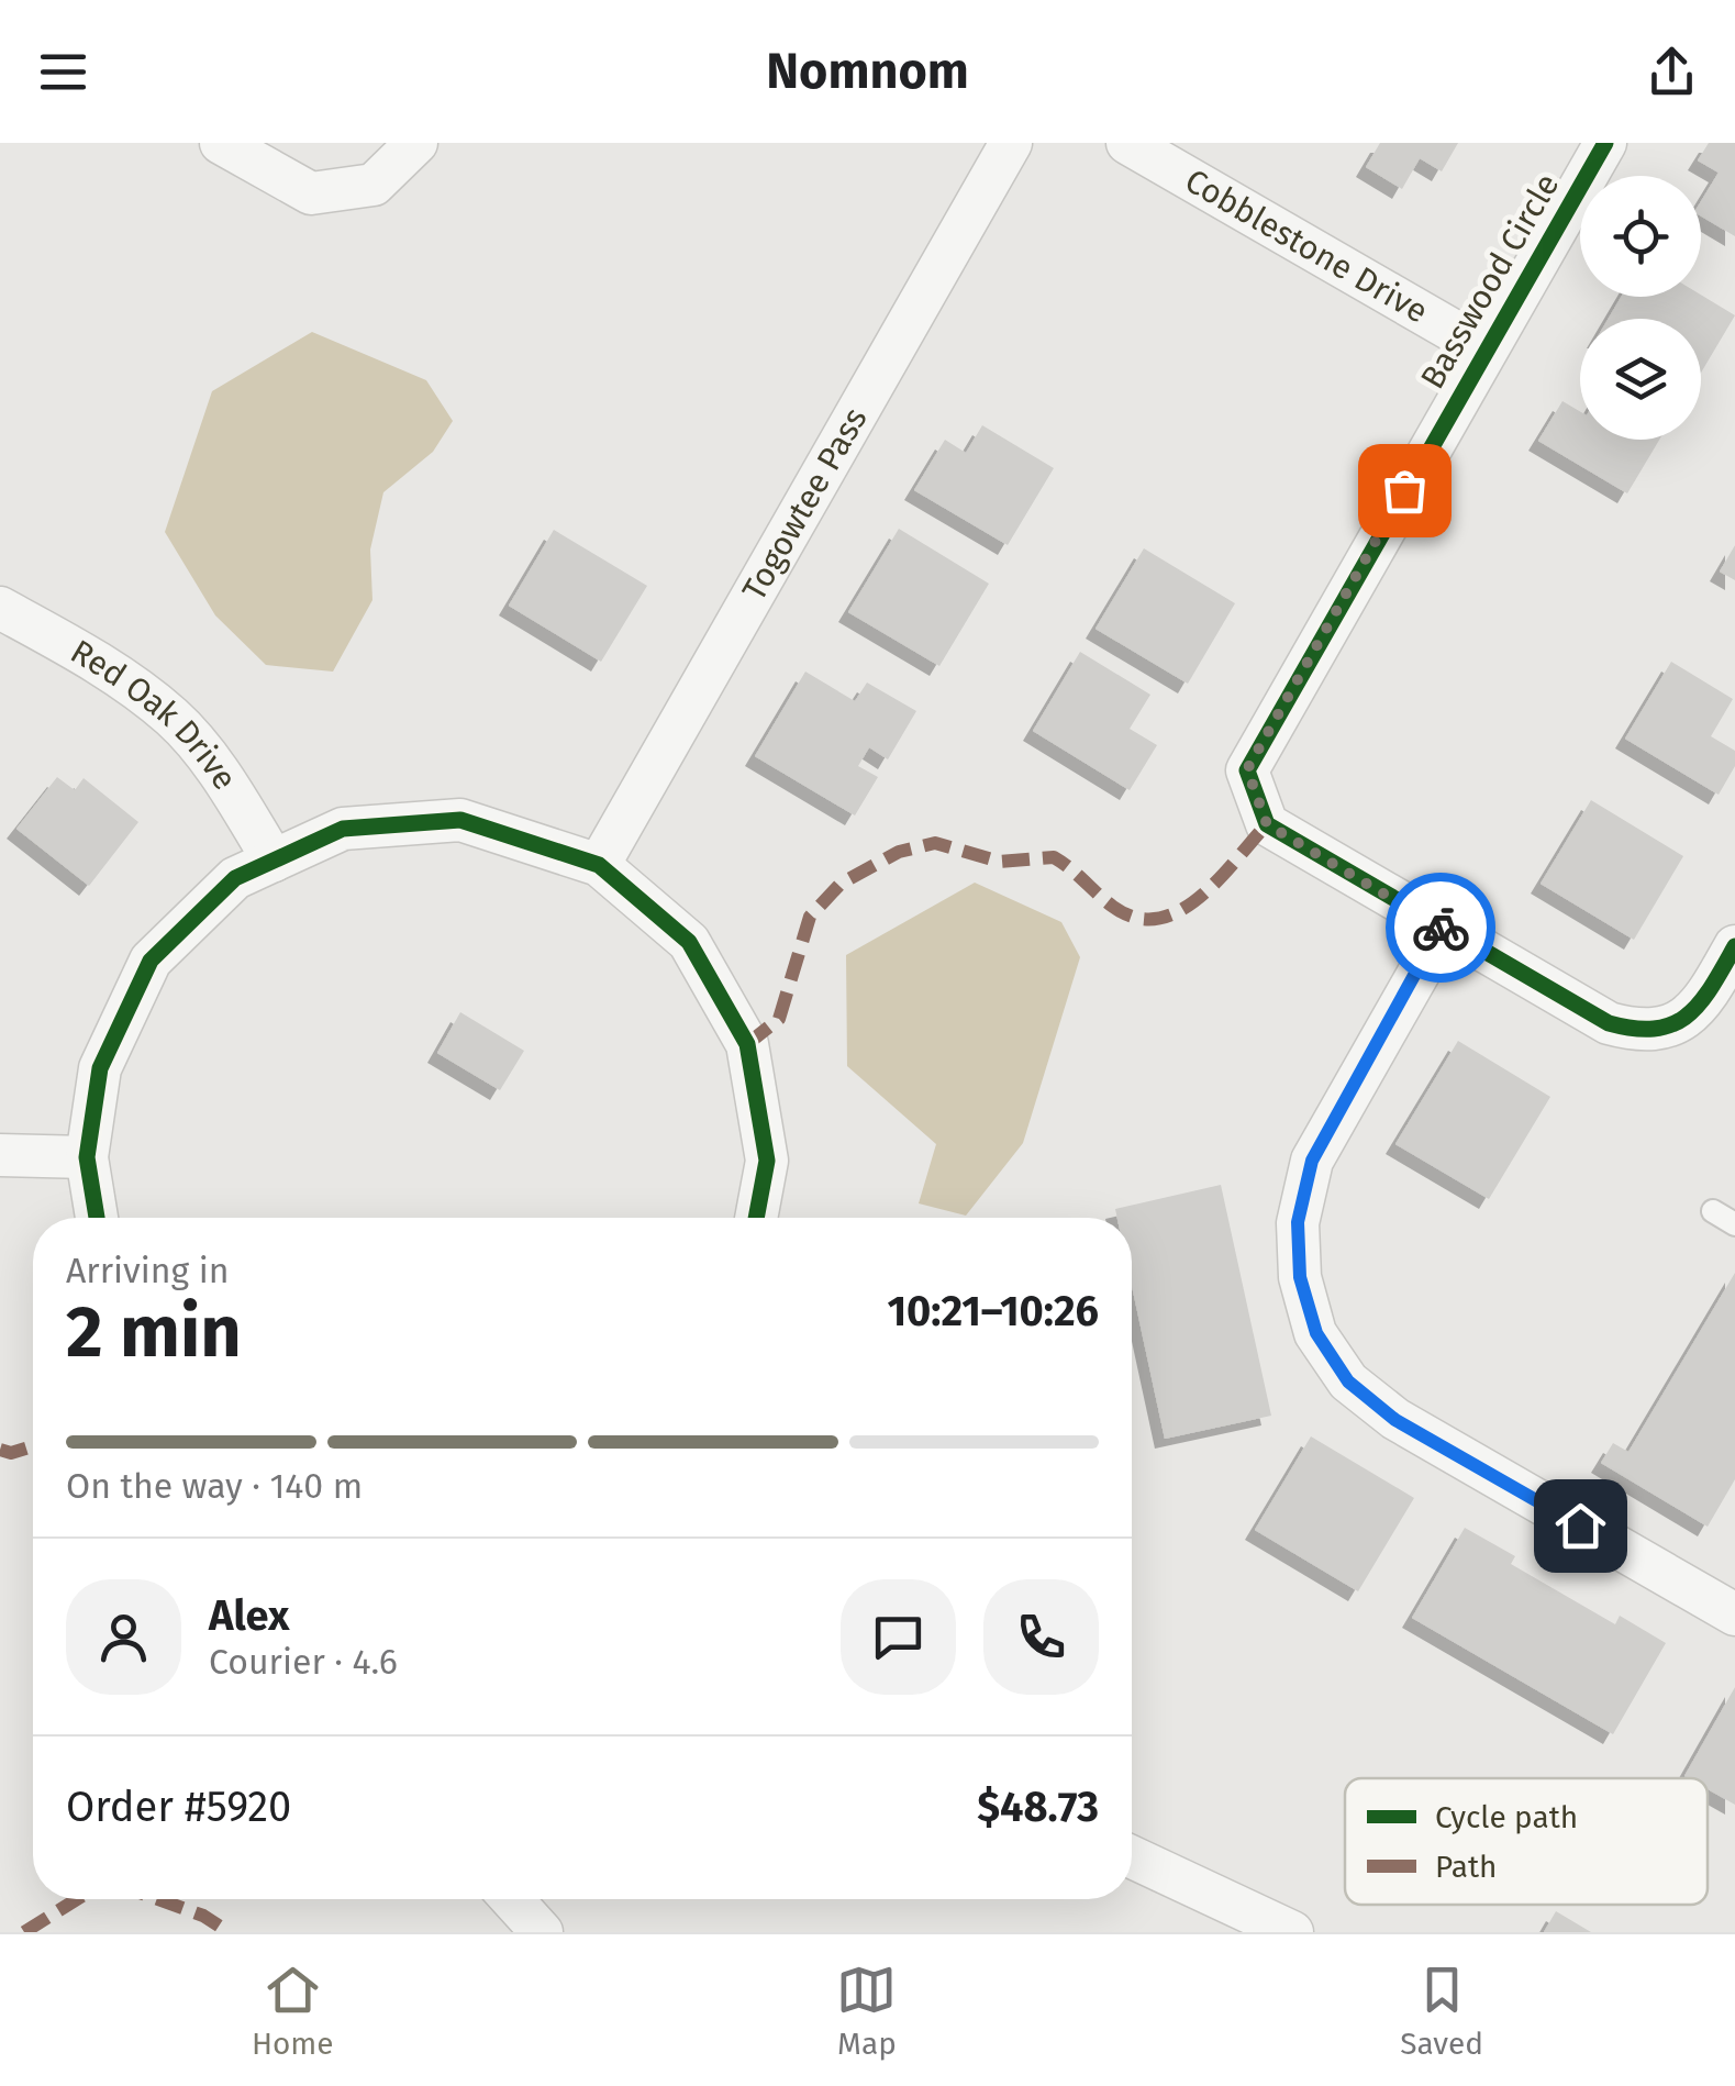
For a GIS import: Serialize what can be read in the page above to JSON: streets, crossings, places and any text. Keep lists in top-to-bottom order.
{
  "streets": {
    "street": [
      "Cobblestone Drive",
      "Basswood Circle",
      "Togowtee Pass",
      "Red Oak Drive"
    ]
  },
  "crossings": [
    ["Cobblestone Drive", "Basswood Circle"]
  ],
  "legend": ["Cycle path", "Path"],
  "page": {
    "header": "Nomnom",
    "heading": ["2 min", "Arriving in", "10:21–10:26"],
    "panel": [
      "Alex",
      "Courier · 4.6",
      "Order #5920",
      "$48.73"
    ],
    "bar": "On the way · 140 m",
    "tabs": ["Home", "Map", "Saved"]
  }
}
